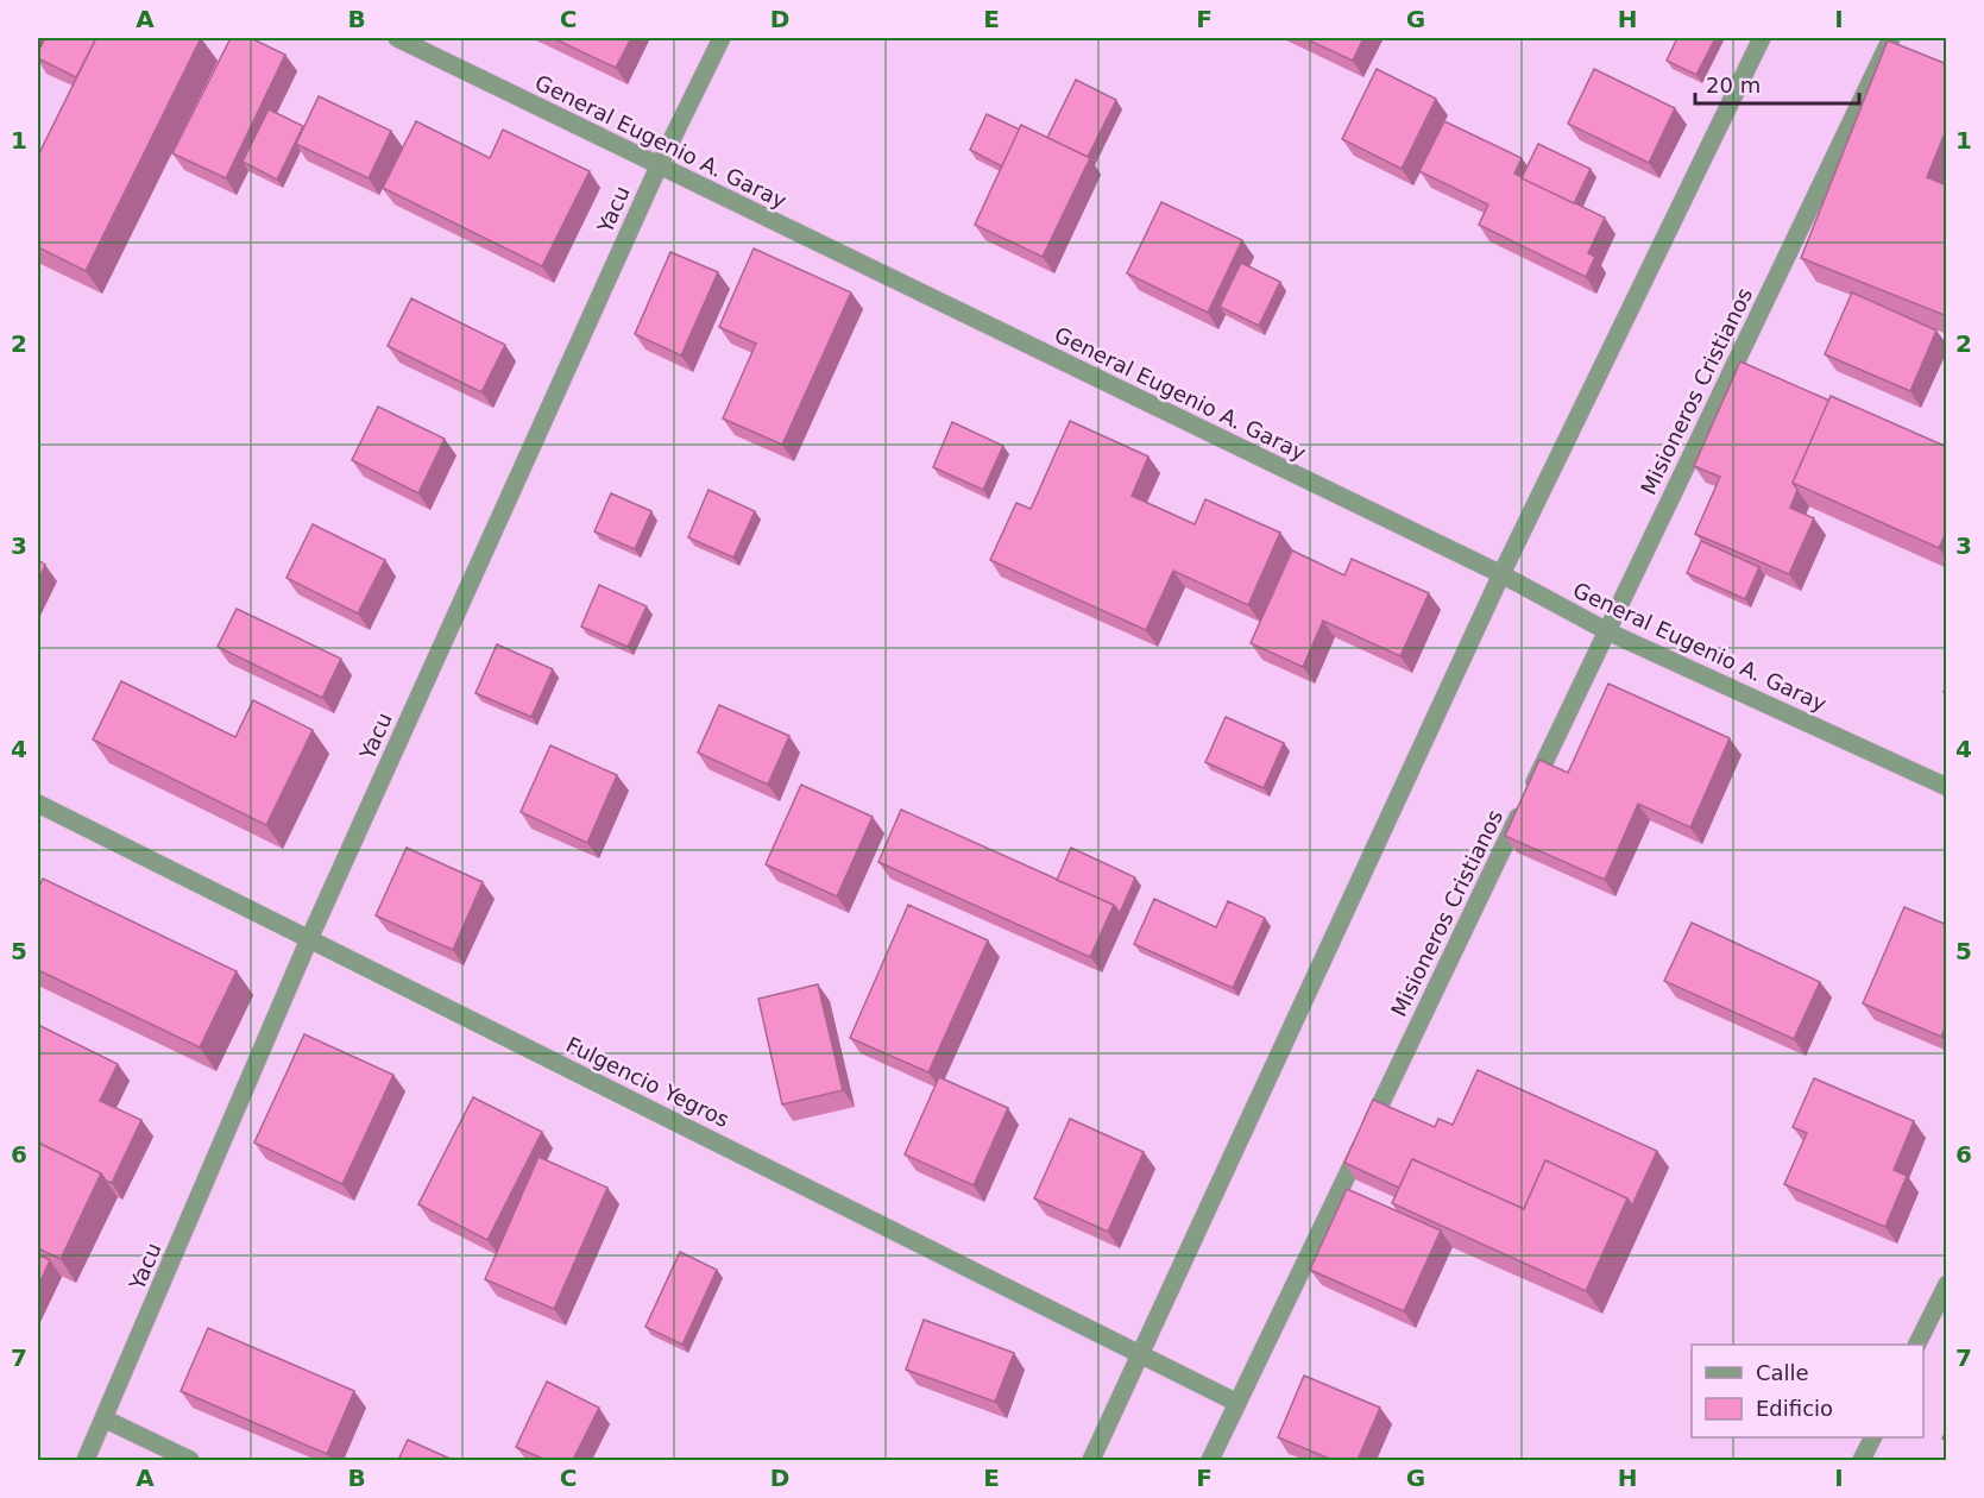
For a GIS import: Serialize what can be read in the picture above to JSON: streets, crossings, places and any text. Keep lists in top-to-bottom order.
{
  "streets": {
    "street": [
      "General Eugenio A. Garay",
      "Yacu",
      "Misioneros Cristianos",
      "Fulgencio Yegros"
    ]
  },
  "crossings": [
    ["General Eugenio A. Garay", "Yacu"],
    ["General Eugenio A. Garay", "Misioneros Cristianos"],
    ["Yacu", "Fulgencio Yegros"],
    ["Misioneros Cristianos", "Fulgencio Yegros"]
  ],
  "legend": ["Calle", "Edificio"],
  "scale_bar": "20 m",
  "grid": {
    "columns": [
      "A",
      "B",
      "C",
      "D",
      "E",
      "F",
      "G",
      "H",
      "I"
    ],
    "rows": [
      "1",
      "2",
      "3",
      "4",
      "5",
      "6",
      "7"
    ]
  }
}
